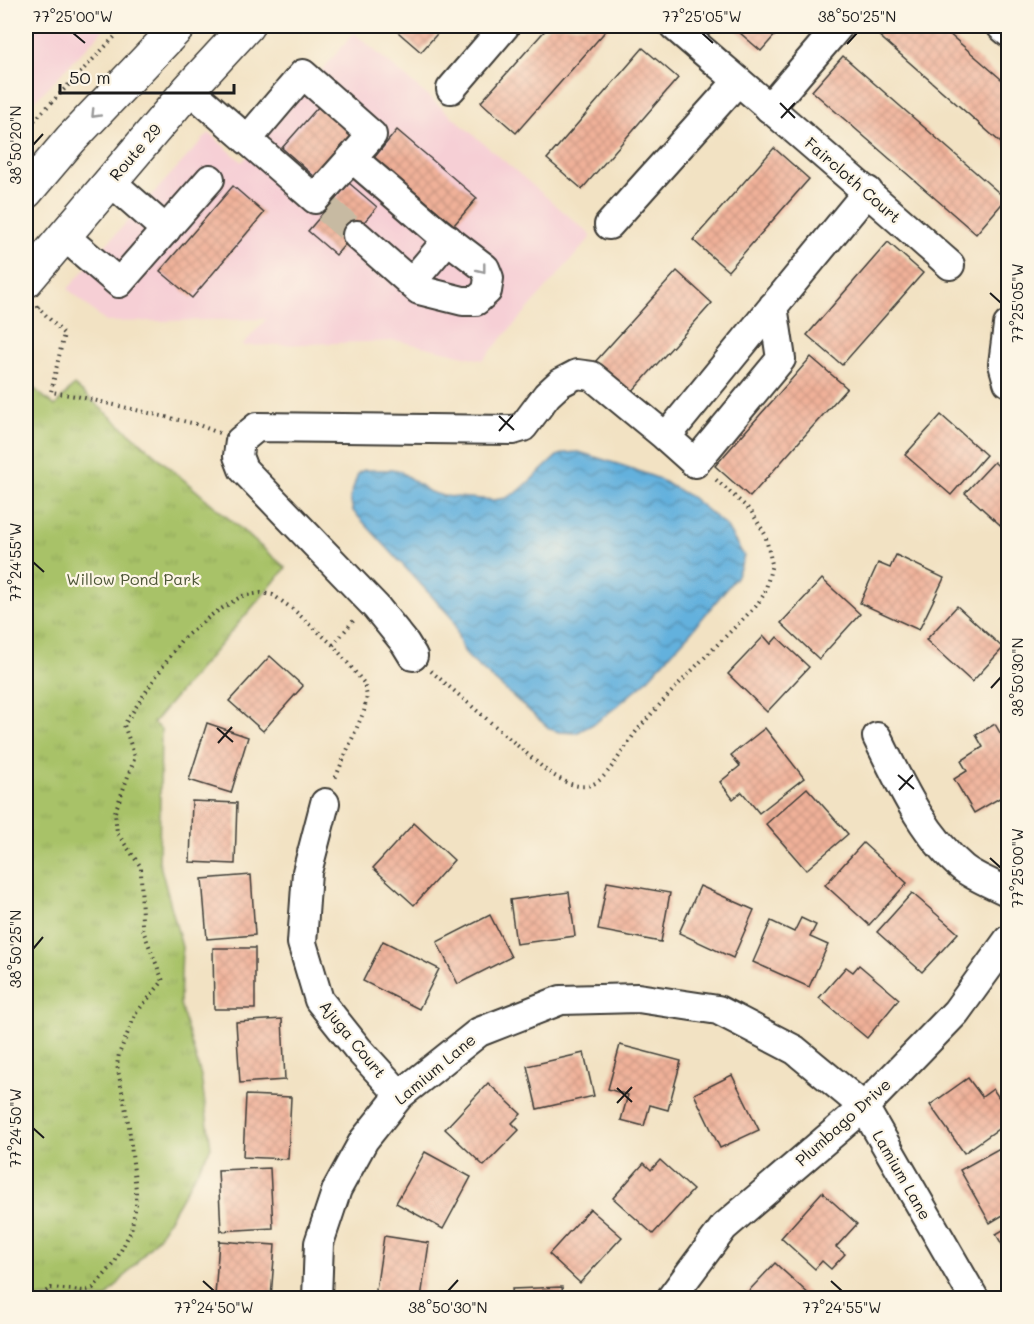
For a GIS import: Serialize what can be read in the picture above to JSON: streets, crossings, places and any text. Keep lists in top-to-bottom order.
{
  "streets": {
    "main road": ["Route 29"],
    "street": [
      "Faircloth Court",
      "Ajuga Court",
      "Lamium Lane",
      "Plumbago Drive"
    ]
  },
  "crossings": [
    ["Ajuga Court", "Lamium Lane"],
    ["Lamium Lane", "Plumbago Drive"]
  ],
  "parks": ["Willow Pond Park"],
  "scale_bar": "50 m",
  "coordinates": [
    "77°25'00\"W",
    "77°25'05\"W",
    "38°50'25\"N",
    "38°50'20\"N",
    "77°24'55\"W",
    "38°50'30\"N",
    "77°24'50\"W"
  ]
}
